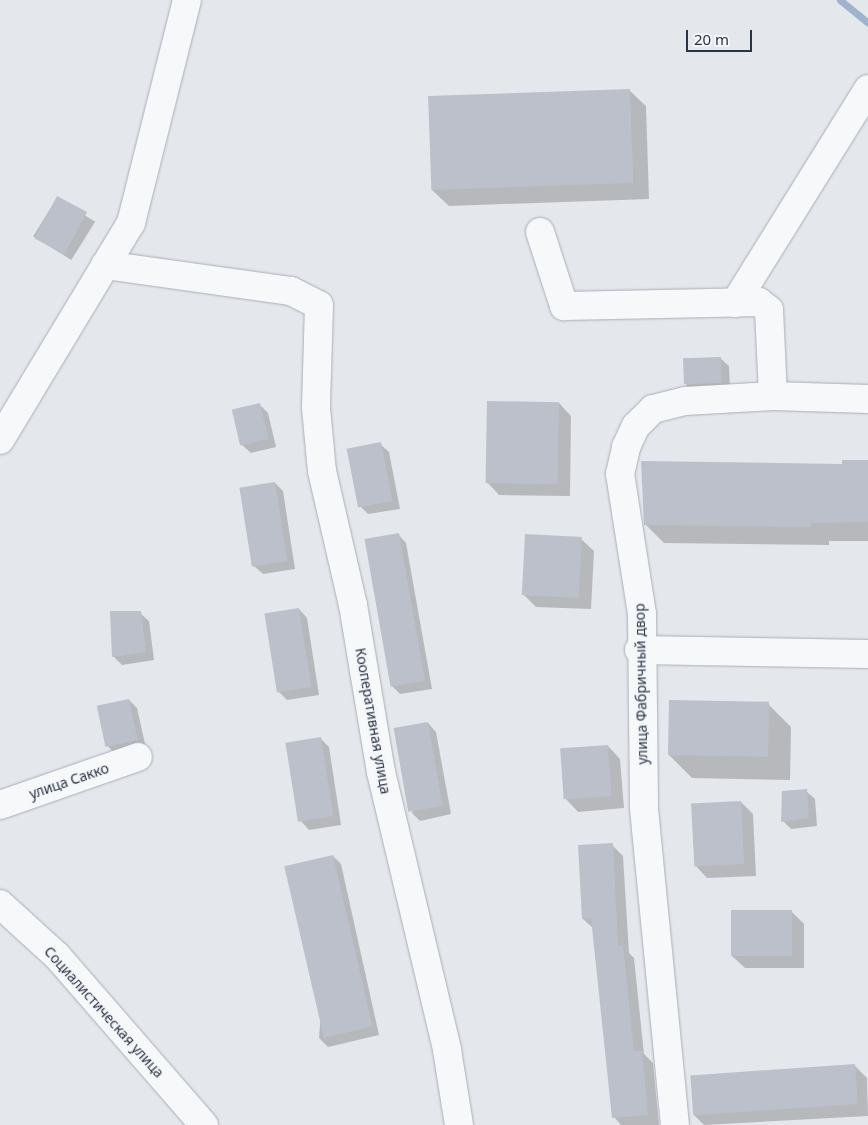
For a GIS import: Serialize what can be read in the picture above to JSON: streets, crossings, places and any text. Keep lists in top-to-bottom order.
{
  "streets": {
    "street": [
      "улица Фабричный двор",
      "Кооперативная улица",
      "улица Сакко",
      "Социалистическая улица"
    ]
  },
  "scale_bar": "20 m"
}
